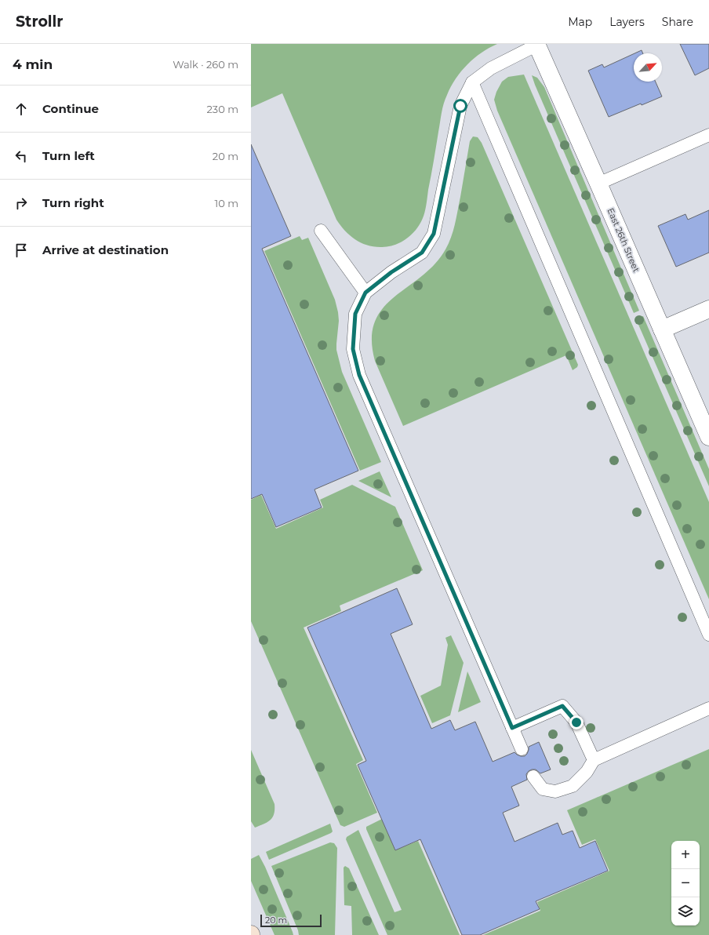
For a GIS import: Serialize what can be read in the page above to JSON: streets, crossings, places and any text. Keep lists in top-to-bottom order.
{
  "streets": {
    "street": ["East 26th Street"]
  },
  "scale_bar": "20 m",
  "north": "top right",
  "page": {
    "header": "Strollr",
    "nav": ["Map", "Layers", "Share"],
    "heading": ["4 min", "Walk · 260 m"],
    "list": [
      ["Continue", "230 m"],
      ["Turn left", "20 m"],
      ["Turn right", "10 m"],
      "Arrive at destination"
    ],
    "map_buttons": ["+", "−"],
    "scale": "20 m"
  }
}
